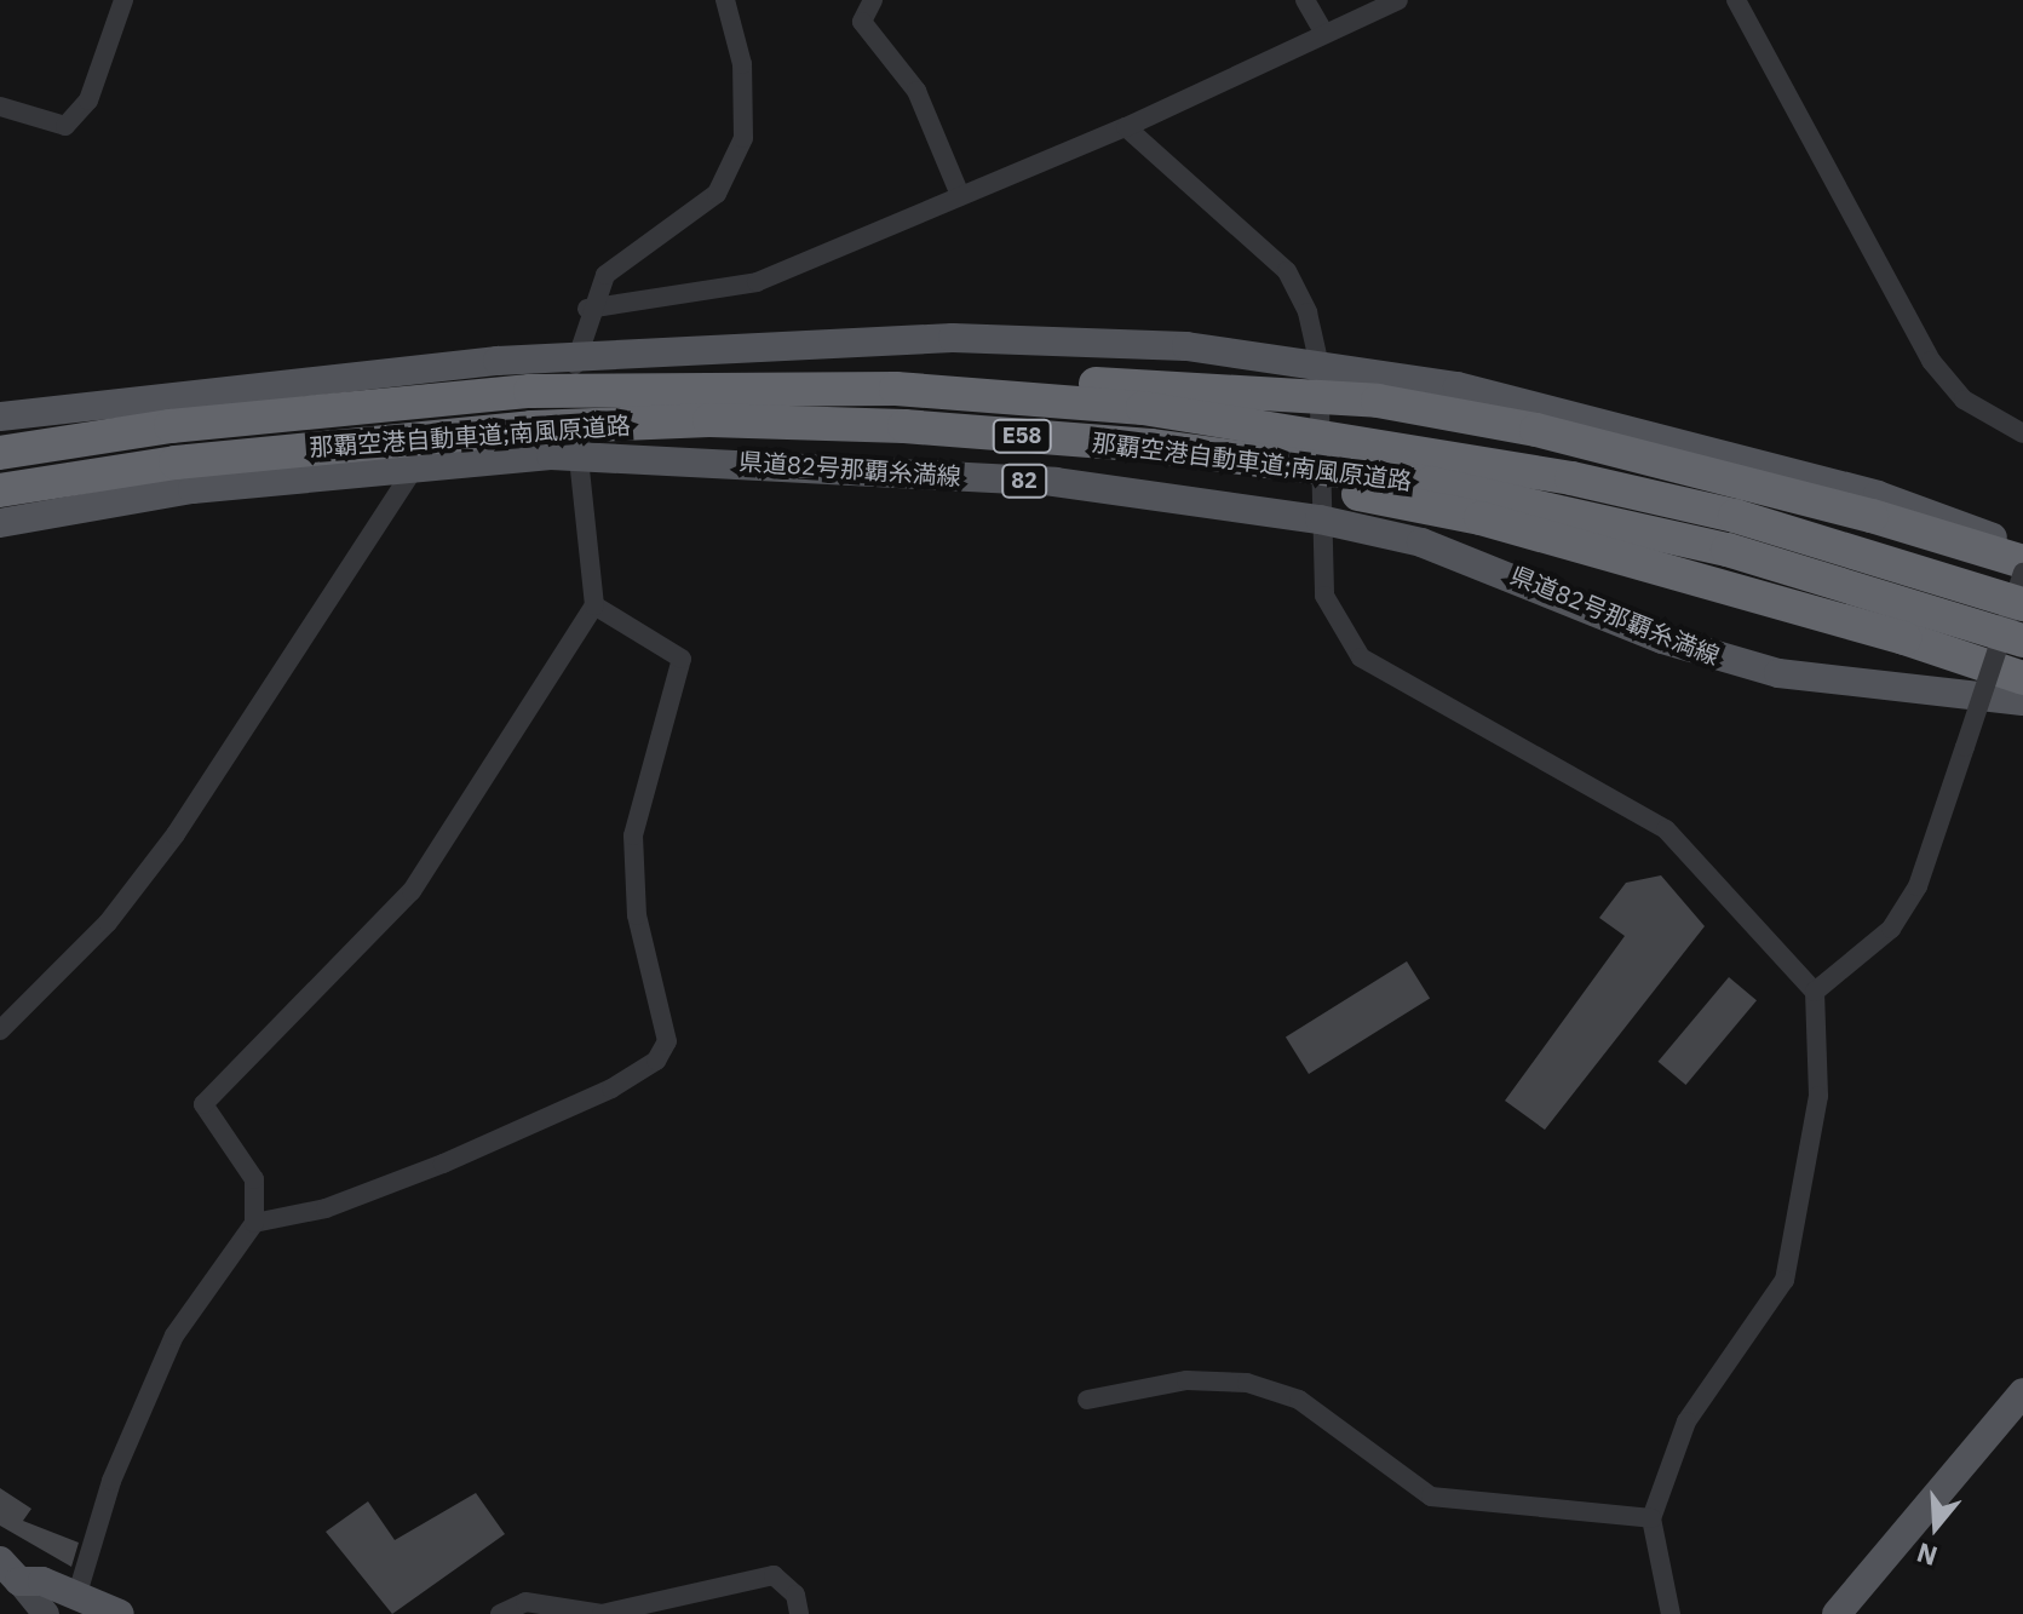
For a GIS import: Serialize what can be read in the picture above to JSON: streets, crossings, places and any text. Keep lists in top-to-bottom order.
{
  "streets": {
    "highway": ["那覇空港自動車道;南風原道路", "E58"],
    "main road": ["県道82号那覇糸満線", "82"]
  },
  "north": "bottom"
}
